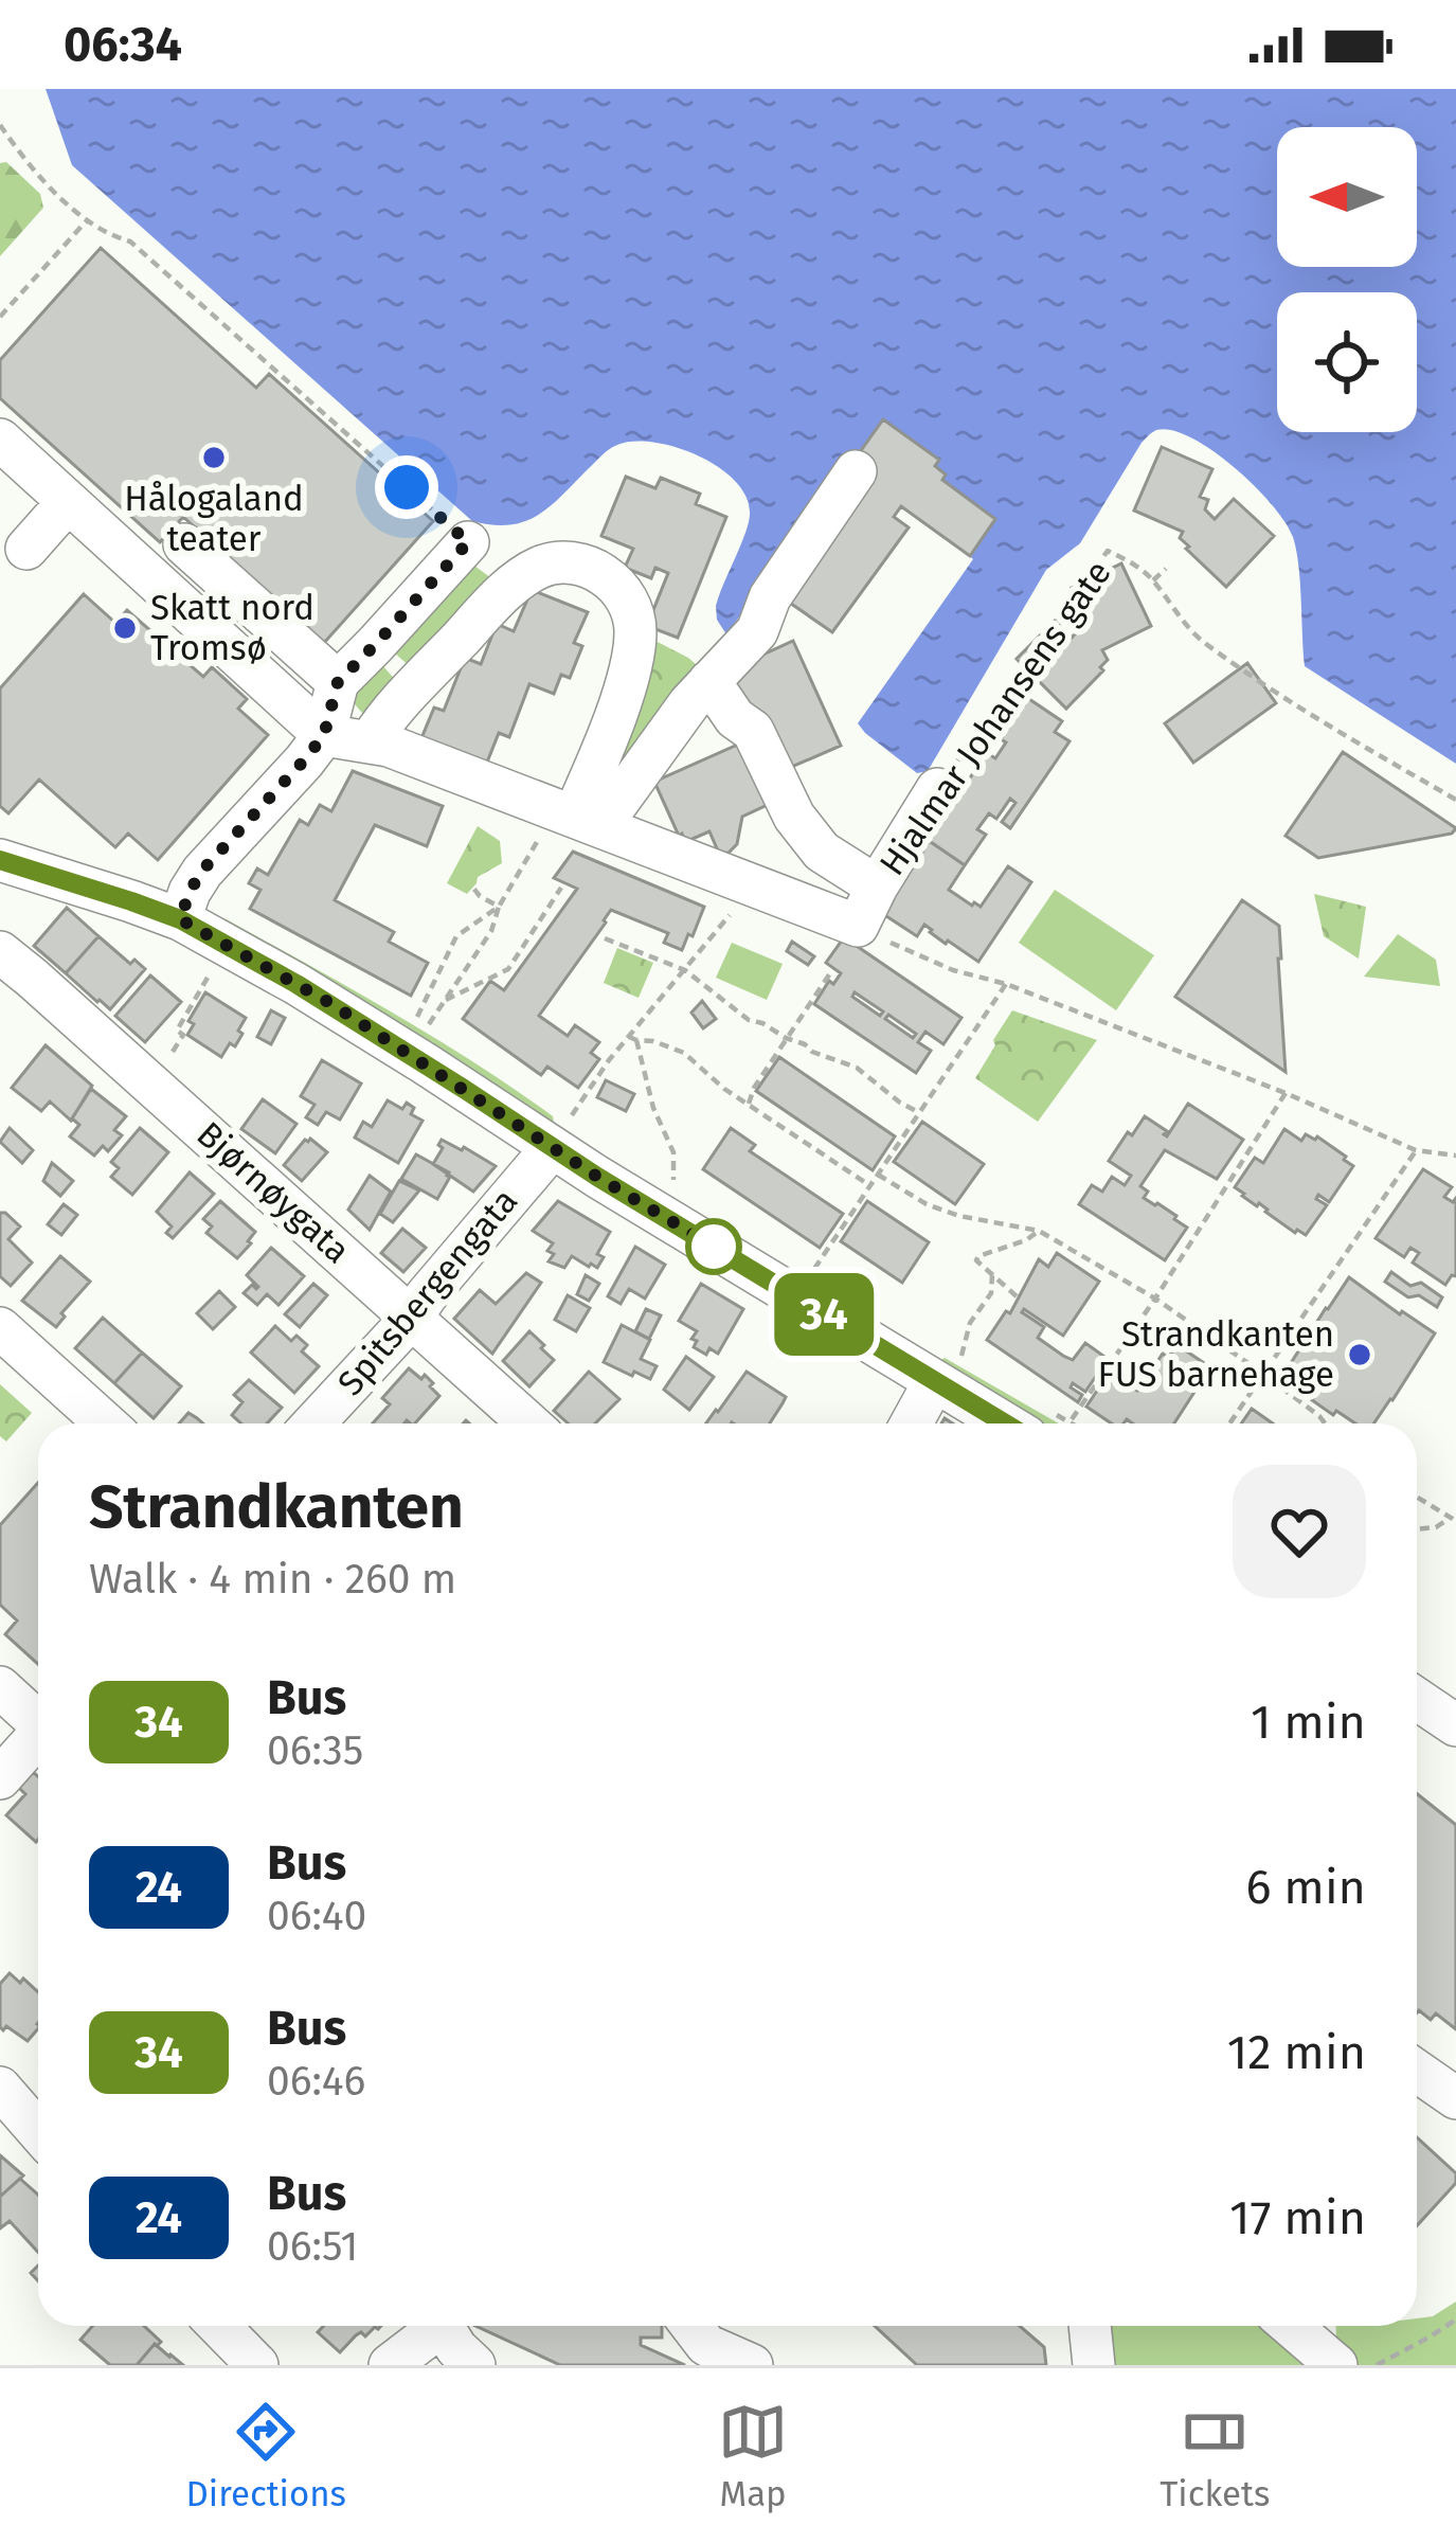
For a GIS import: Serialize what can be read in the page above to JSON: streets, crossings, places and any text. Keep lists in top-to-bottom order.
{
  "streets": {
    "street": ["Hjalmar Johansens gate", "Bjørnøygata", "Spitsbergengata"]
  },
  "crossings": [
    ["Bjørnøygata", "Spitsbergengata"]
  ],
  "places": ["Hålogaland teater", "Skatt nord Tromsø", "Strandkanten FUS barnehage"],
  "lines": ["bus line 34"],
  "north": "left",
  "page": {
    "status": "06:34",
    "on_map": "34",
    "heading": ["Strandkanten", "Walk · 4 min · 260 m"],
    "list": [
      {
        "mark": "34",
        "name": "Bus",
        "note": "06:35",
        "value": "1 min"
      },
      {
        "mark": "24",
        "name": "Bus",
        "note": "06:40",
        "value": "6 min"
      },
      {
        "mark": "34",
        "name": "Bus",
        "note": "06:46",
        "value": "12 min"
      },
      {
        "mark": "24",
        "name": "Bus",
        "note": "06:51",
        "value": "17 min"
      }
    ],
    "tabs": ["Directions", "Map", "Tickets"]
  }
}
